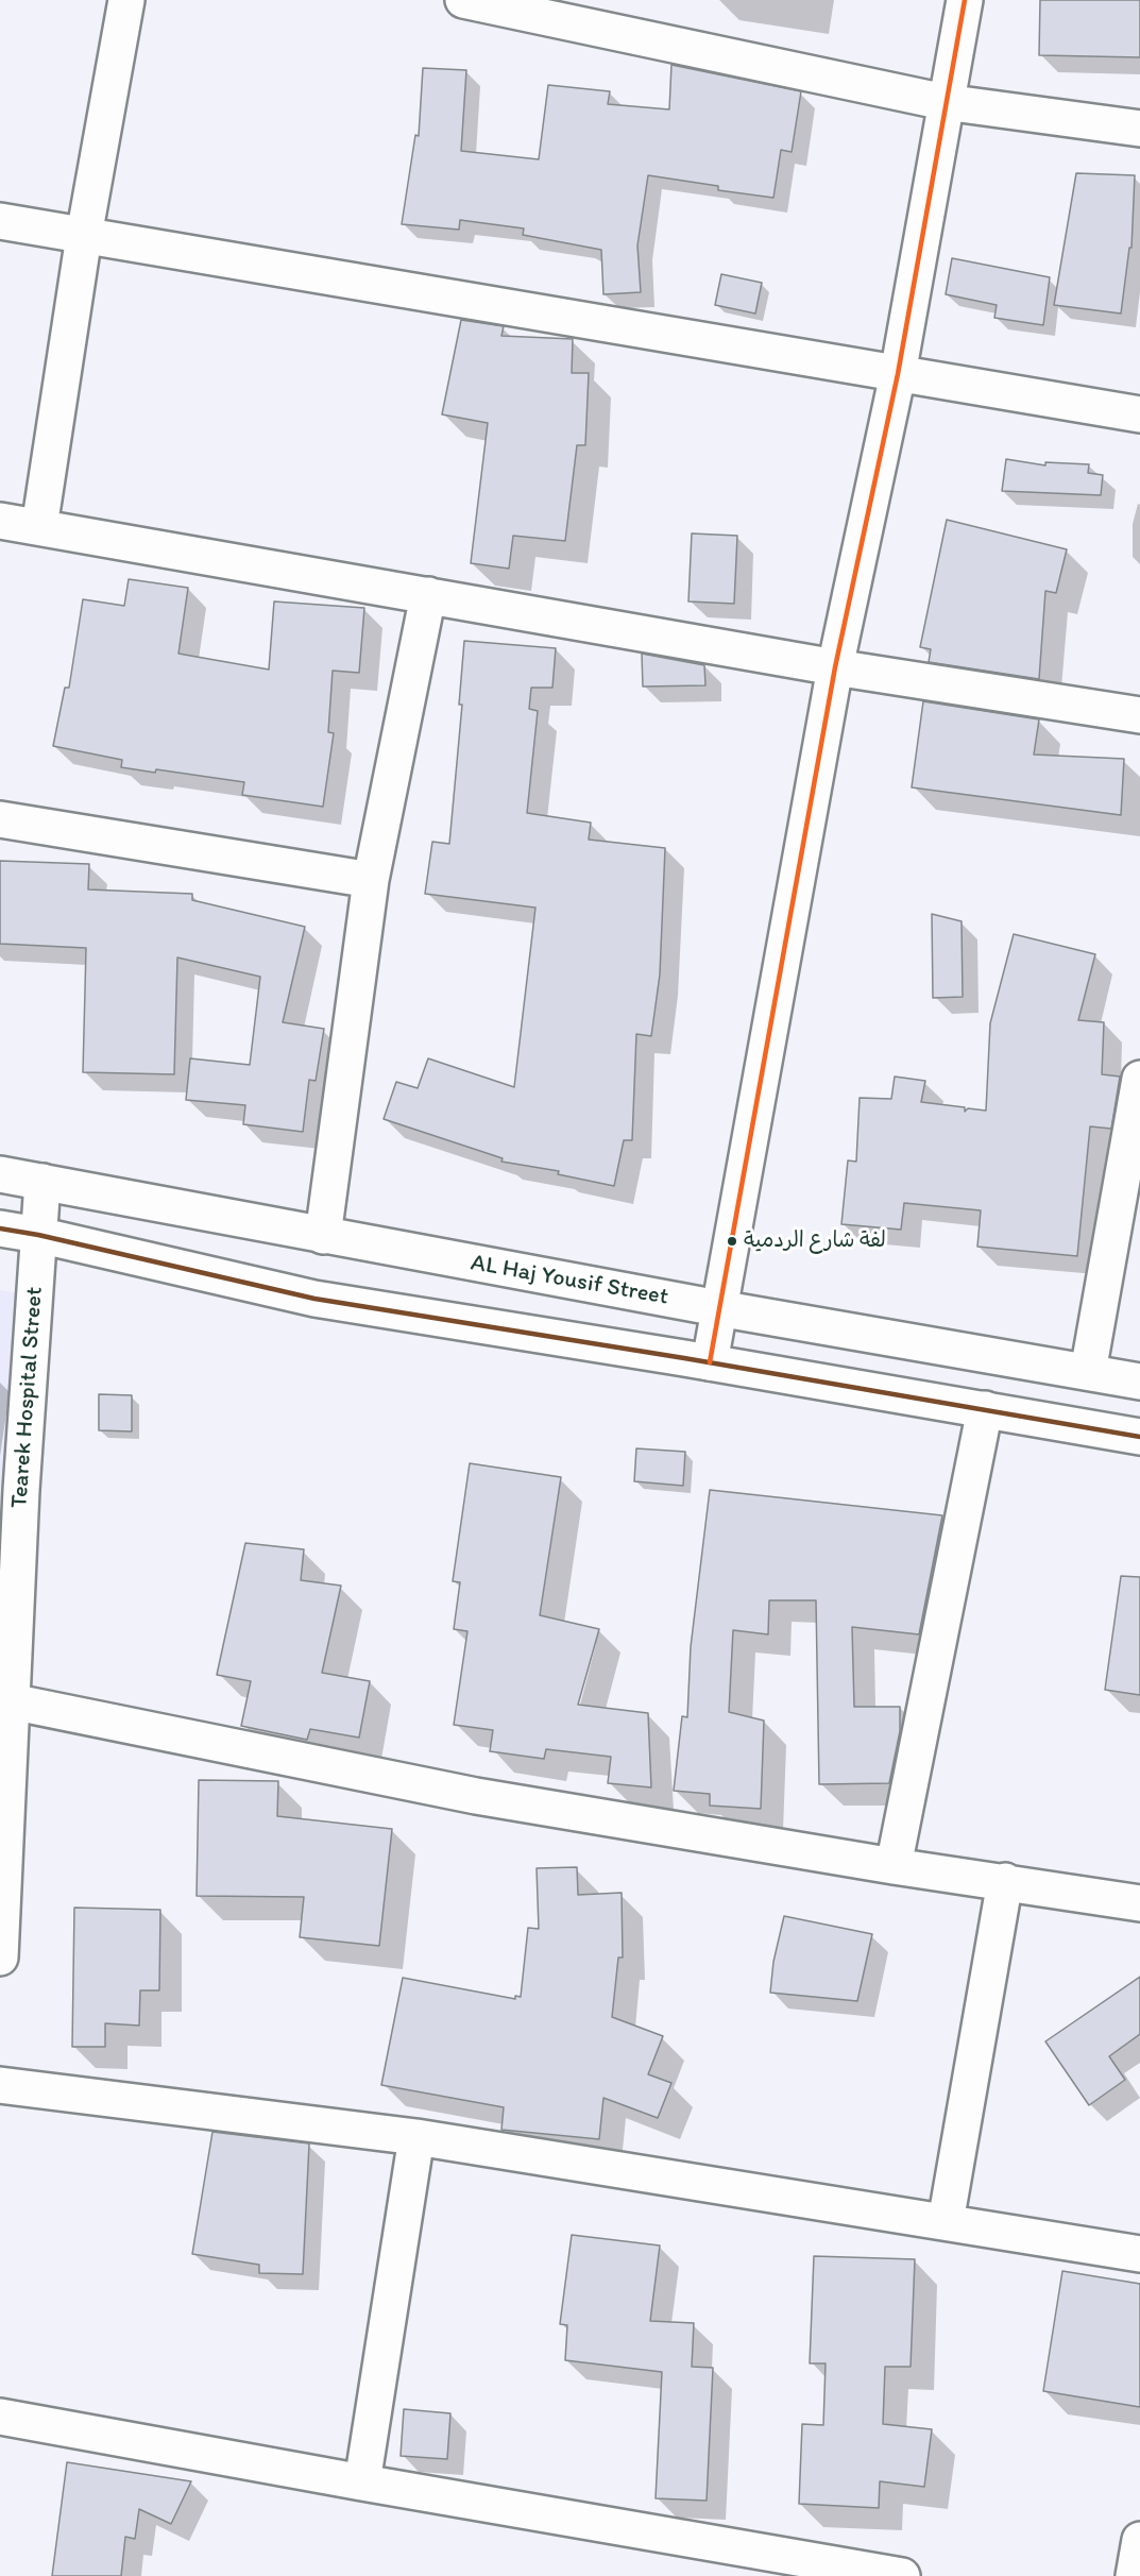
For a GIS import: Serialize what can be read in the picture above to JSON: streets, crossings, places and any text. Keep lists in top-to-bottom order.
{
  "streets": {
    "street": ["AL Haj Yousif Street", "Tearek Hospital Street"]
  },
  "crossings": [
    ["AL Haj Yousif Street", "Tearek Hospital Street"]
  ],
  "places": ["لفة شارع الردمية"]
}
